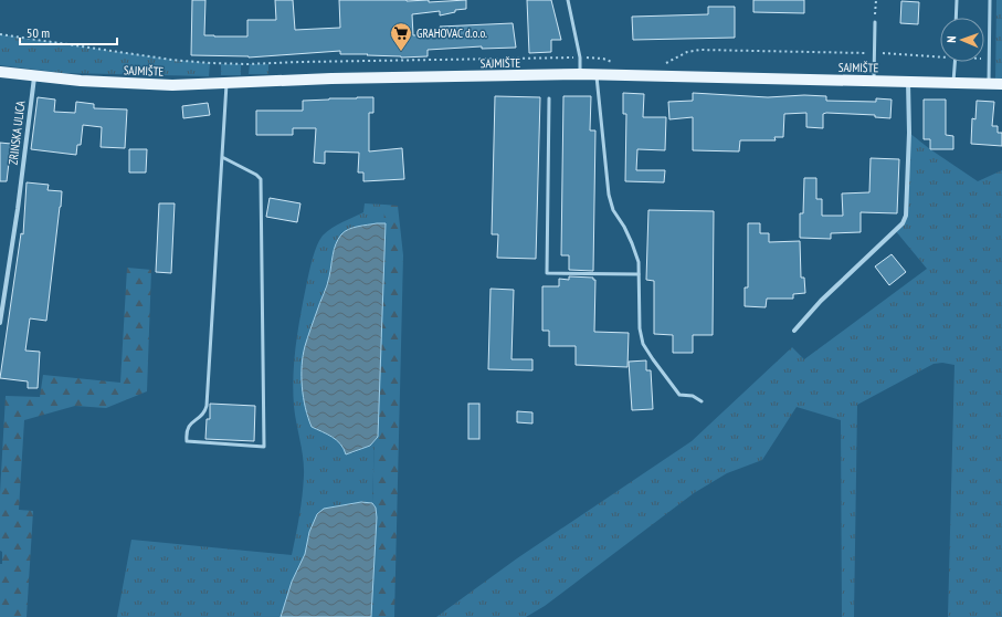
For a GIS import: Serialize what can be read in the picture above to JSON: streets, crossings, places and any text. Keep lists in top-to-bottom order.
{
  "streets": {
    "main road": ["SAJMIŠTE"],
    "street": ["ZRINSKA ULICA"]
  },
  "crossings": [
    ["SAJMIŠTE", "ZRINSKA ULICA"]
  ],
  "places": {
    "supermarket": ["GRAHOVAC d.o.o."]
  },
  "scale_bar": "50 m",
  "north": "left"
}
